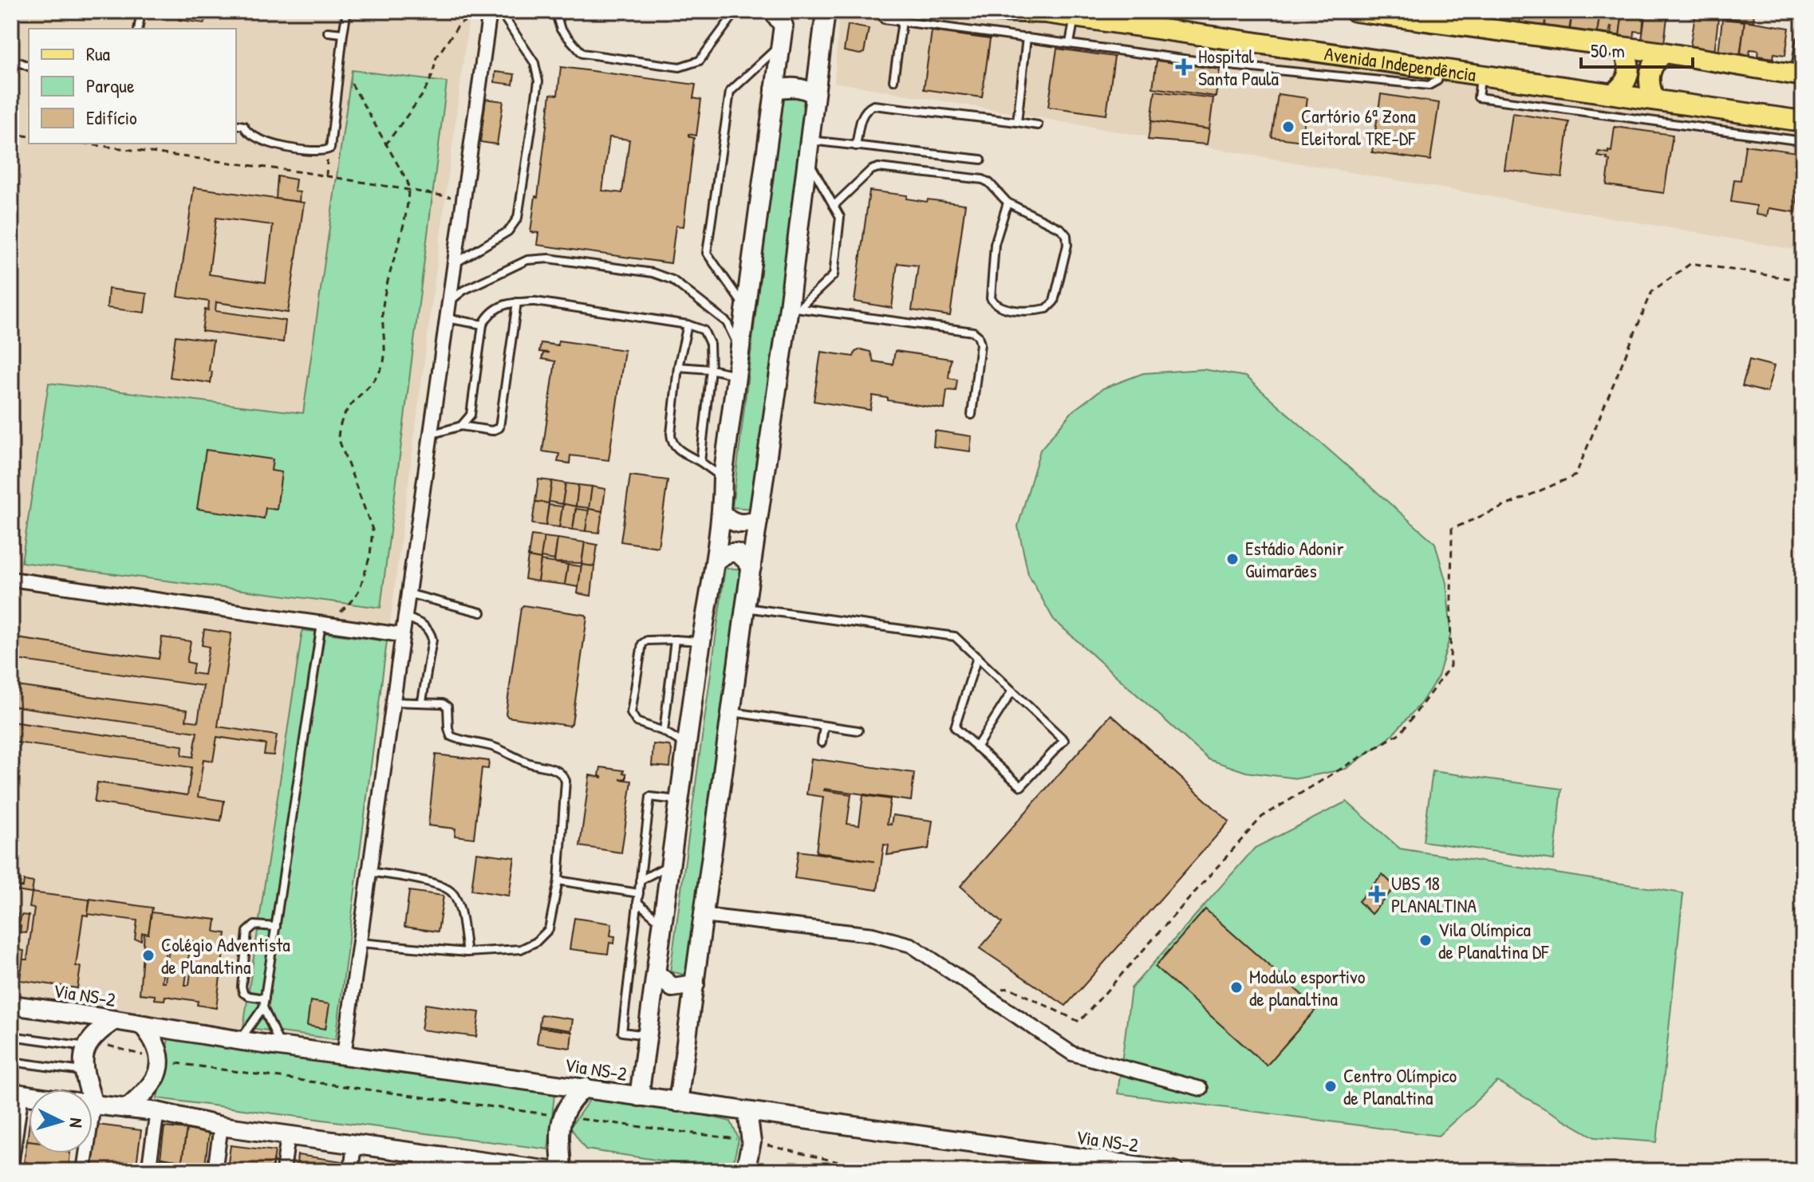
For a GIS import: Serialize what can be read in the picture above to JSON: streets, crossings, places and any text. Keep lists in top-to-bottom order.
{
  "streets": {
    "main road": ["Avenida Independência"],
    "street": ["Via NS-2"]
  },
  "places": {
    "health": ["Hospital Santa Paula", "UBS 18 PLANALTINA"],
    "other": [
      "Cartório 6ª Zona Eleitoral TRE-DF",
      "Estádio Adonir Guimarães",
      "Vila Olímpica de Planaltina DF",
      "Colégio Adventista de Planaltina",
      "Modulo esportivo de planaltina",
      "Centro Olímpico de Planaltina"
    ]
  },
  "legend": ["Rua", "Parque", "Edifício"],
  "scale_bar": "50 m",
  "north": "right"
}
